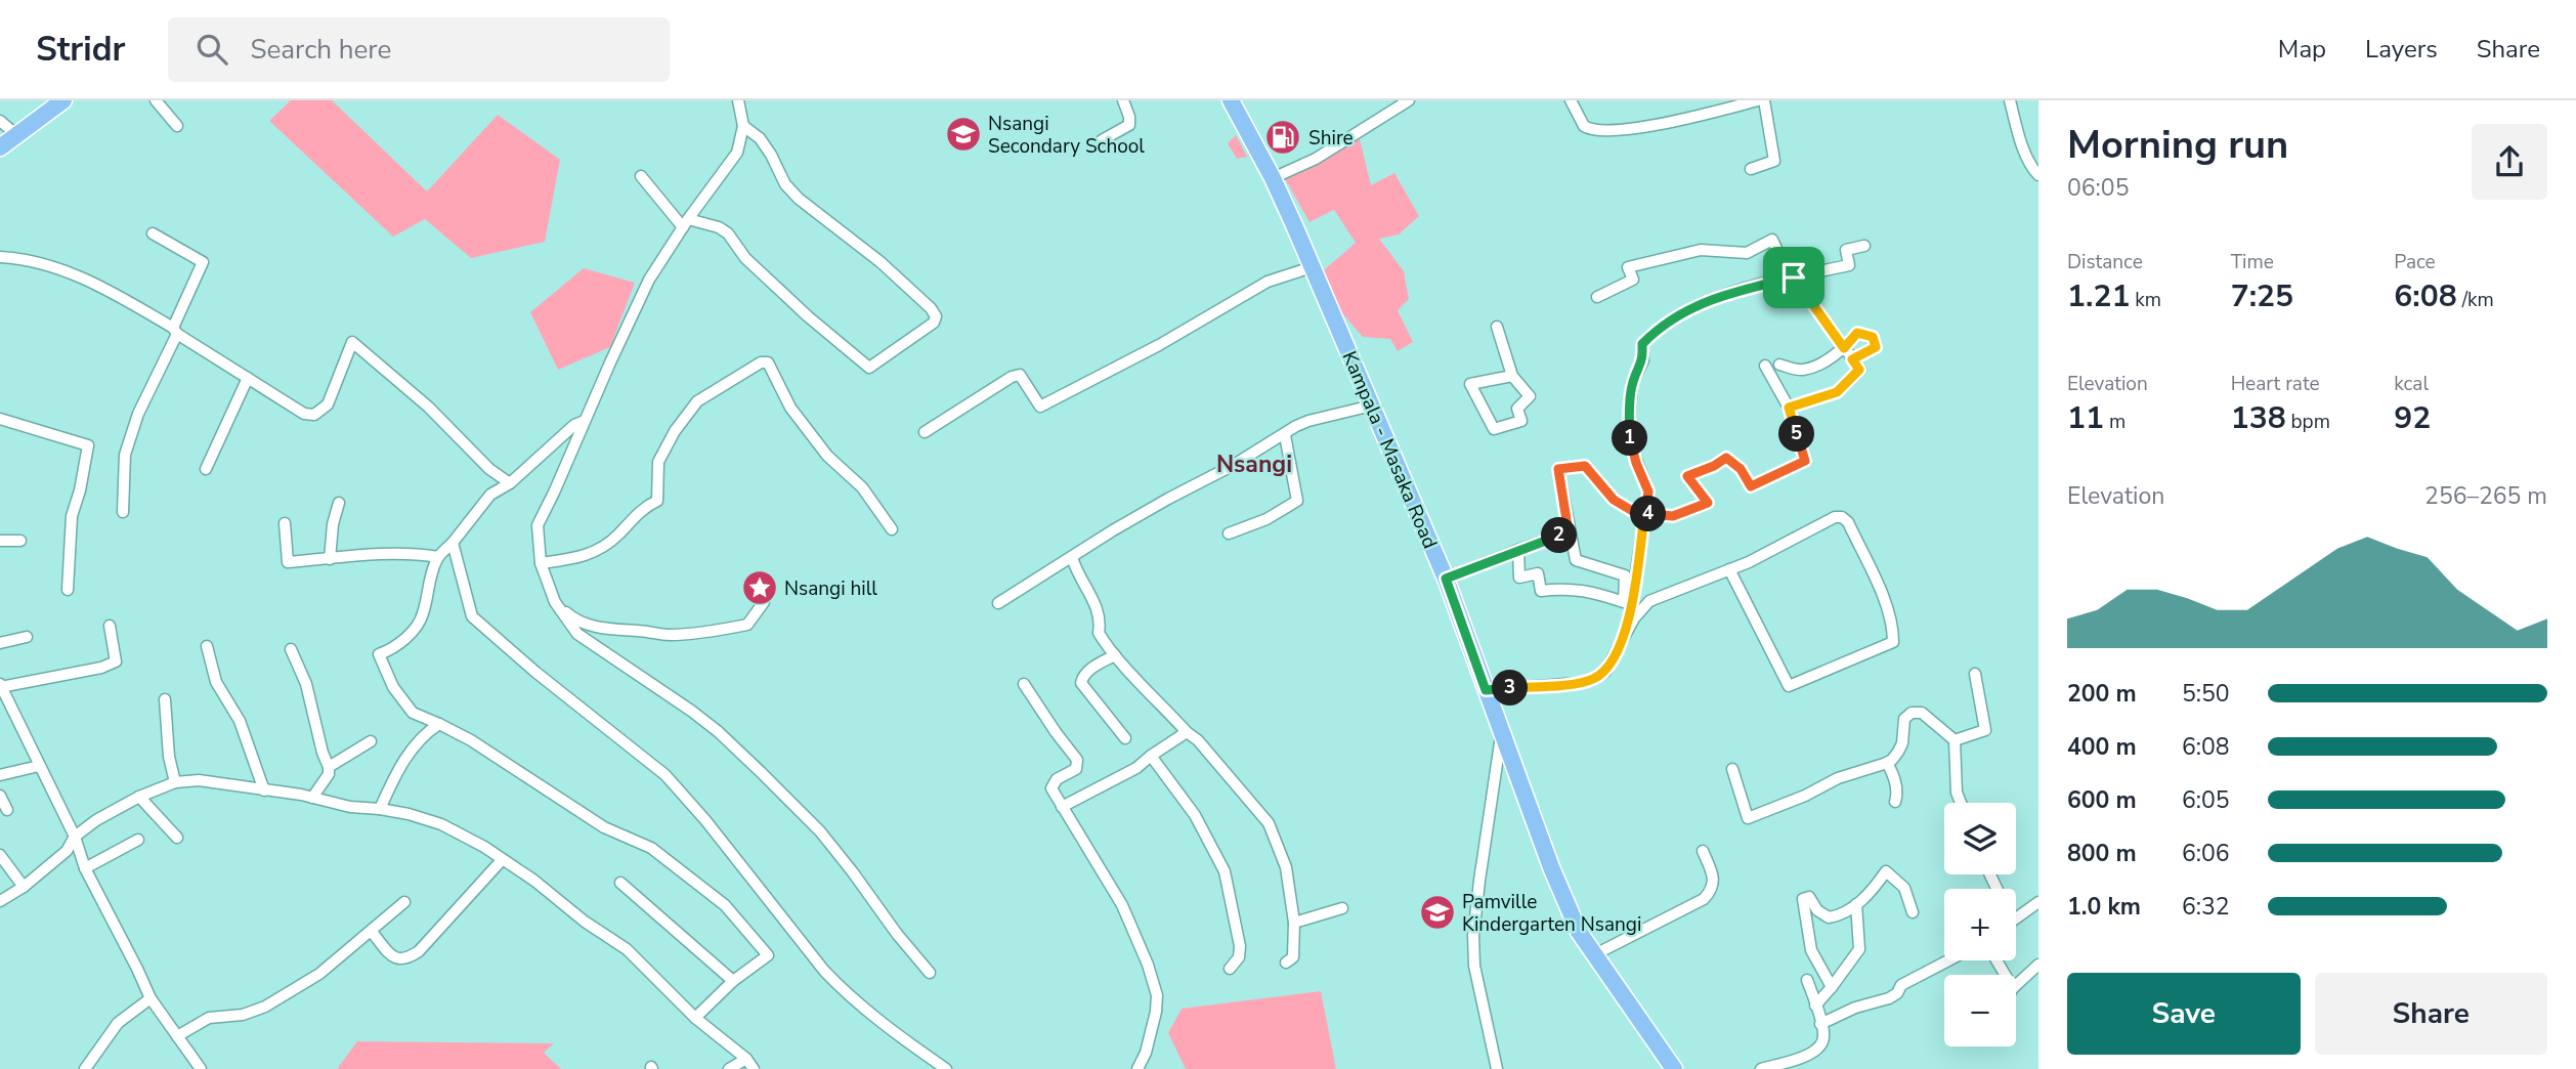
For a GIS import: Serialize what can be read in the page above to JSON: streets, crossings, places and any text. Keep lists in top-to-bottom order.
{
  "streets": {
    "main road": ["Kampala - Masaka Road"]
  },
  "districts": ["Nsangi"],
  "places": {
    "school or university": ["Nsangi Secondary School", "Pamville Kindergarten Nsangi"],
    "fuel station": ["Shire"],
    "place": ["Nsangi hill"]
  },
  "page": {
    "header": "Stridr",
    "search": "Search here",
    "nav": ["Map", "Layers", "Share"],
    "heading": ["Morning run", "06:05"],
    "stats": [
      ["Distance", "1.21 km"],
      ["Time", "7:25"],
      ["Pace", "6:08 /km"],
      ["Elevation", "11 m"],
      ["Heart rate", "138 bpm"],
      ["kcal", "92"]
    ],
    "pins": [
      "5",
      "1",
      "4",
      "2",
      "3"
    ],
    "chart": ["Elevation", "256–265 m"],
    "list": [
      {
        "name": "200 m",
        "note": "5:50"
      },
      {
        "name": "400 m",
        "note": "6:08"
      },
      {
        "name": "600 m",
        "note": "6:05"
      },
      {
        "name": "800 m",
        "note": "6:06"
      },
      {
        "name": "1.0 km",
        "note": "6:32"
      }
    ],
    "map_buttons": ["+", "−"],
    "buttons": ["Save", "Share"]
  }
}
